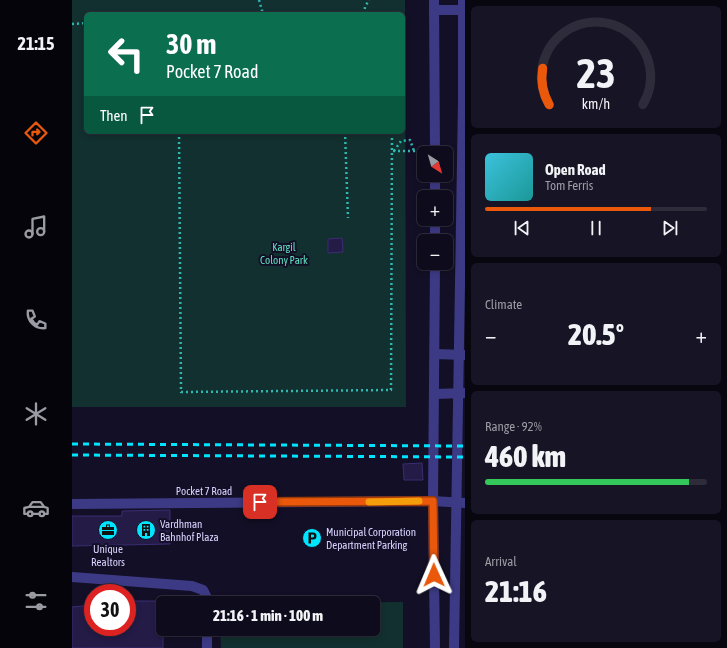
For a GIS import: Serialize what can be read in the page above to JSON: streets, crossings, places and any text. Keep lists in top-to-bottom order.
{
  "streets": {
    "street": ["Pocket 7 Road"]
  },
  "parks": ["Kargil Colony Park"],
  "places": {
    "office": ["Unique Realtors"],
    "building": ["Vardhman Bahnhof Plaza"],
    "parking": ["Municipal Corporation Department Parking"]
  },
  "north": "bottom right",
  "page": {
    "tabs": "21:15",
    "turn": ["30 m", "Pocket 7 Road"],
    "then": "Then",
    "map_buttons": ["+", "−"],
    "song": ["Open Road", "Tom Ferris"],
    "tile": [
      "Climate",
      ["Range · 92%", "460 km"],
      ["Arrival", "21:16"]
    ],
    "heat": ["−", "20.5°", "+"],
    "limit": "30",
    "trip": "21:16 · 1 min · 100 m",
    "gauge": ["23", "km/h"]
  }
}
